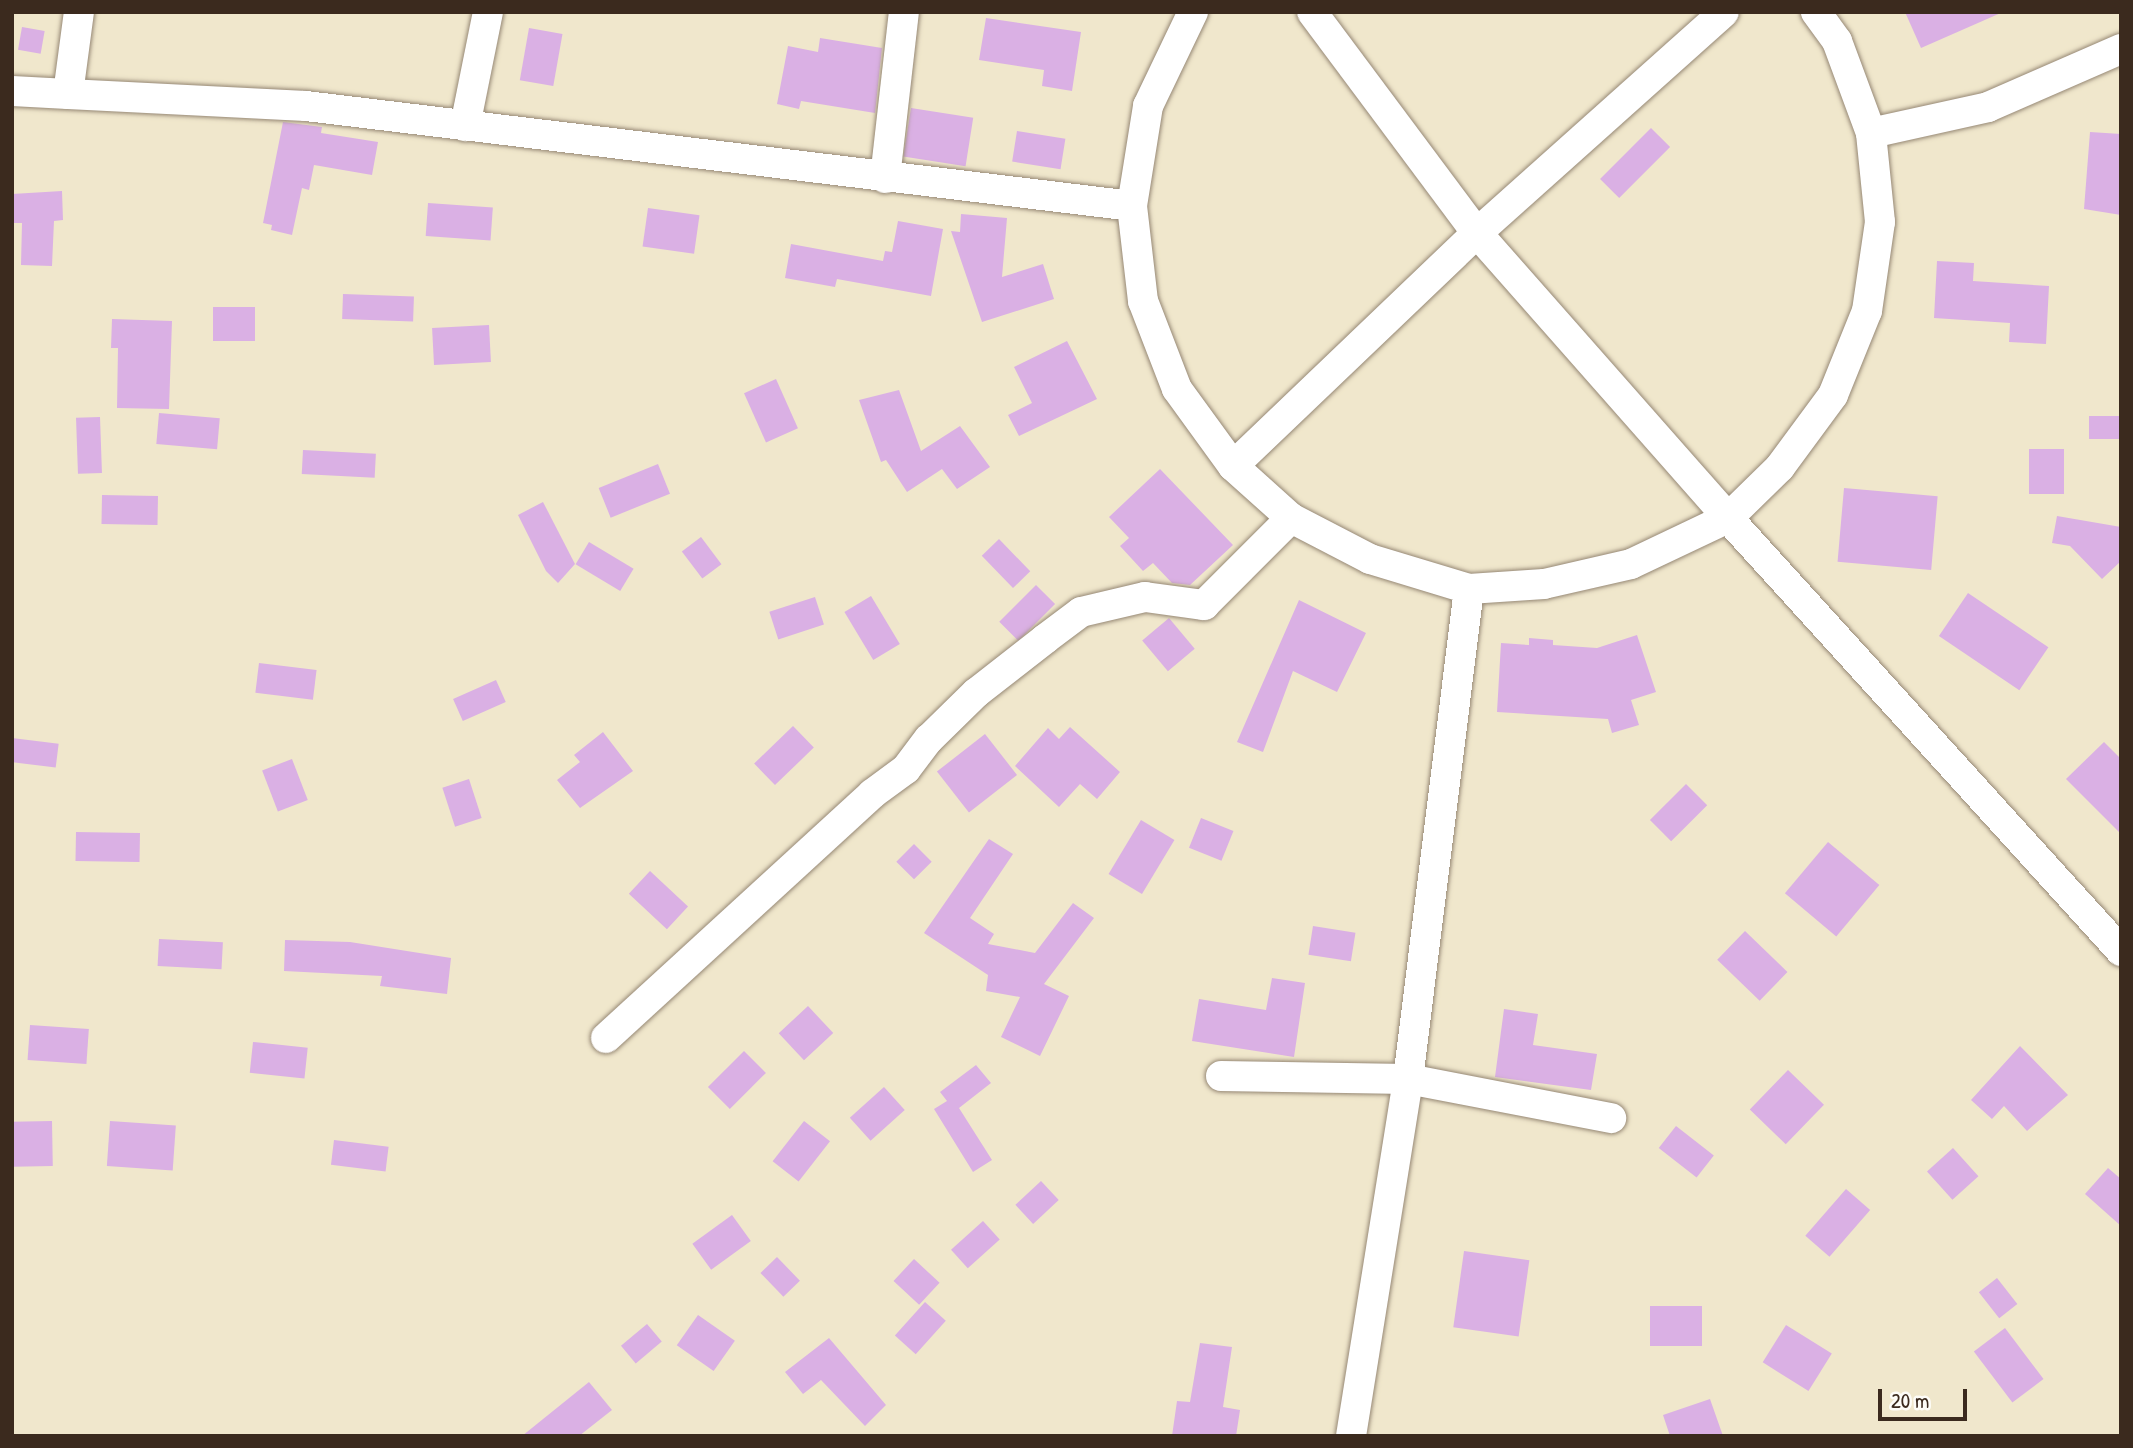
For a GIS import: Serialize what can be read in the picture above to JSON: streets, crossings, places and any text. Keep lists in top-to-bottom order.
{
  "scale_bar": "20 m"
}
